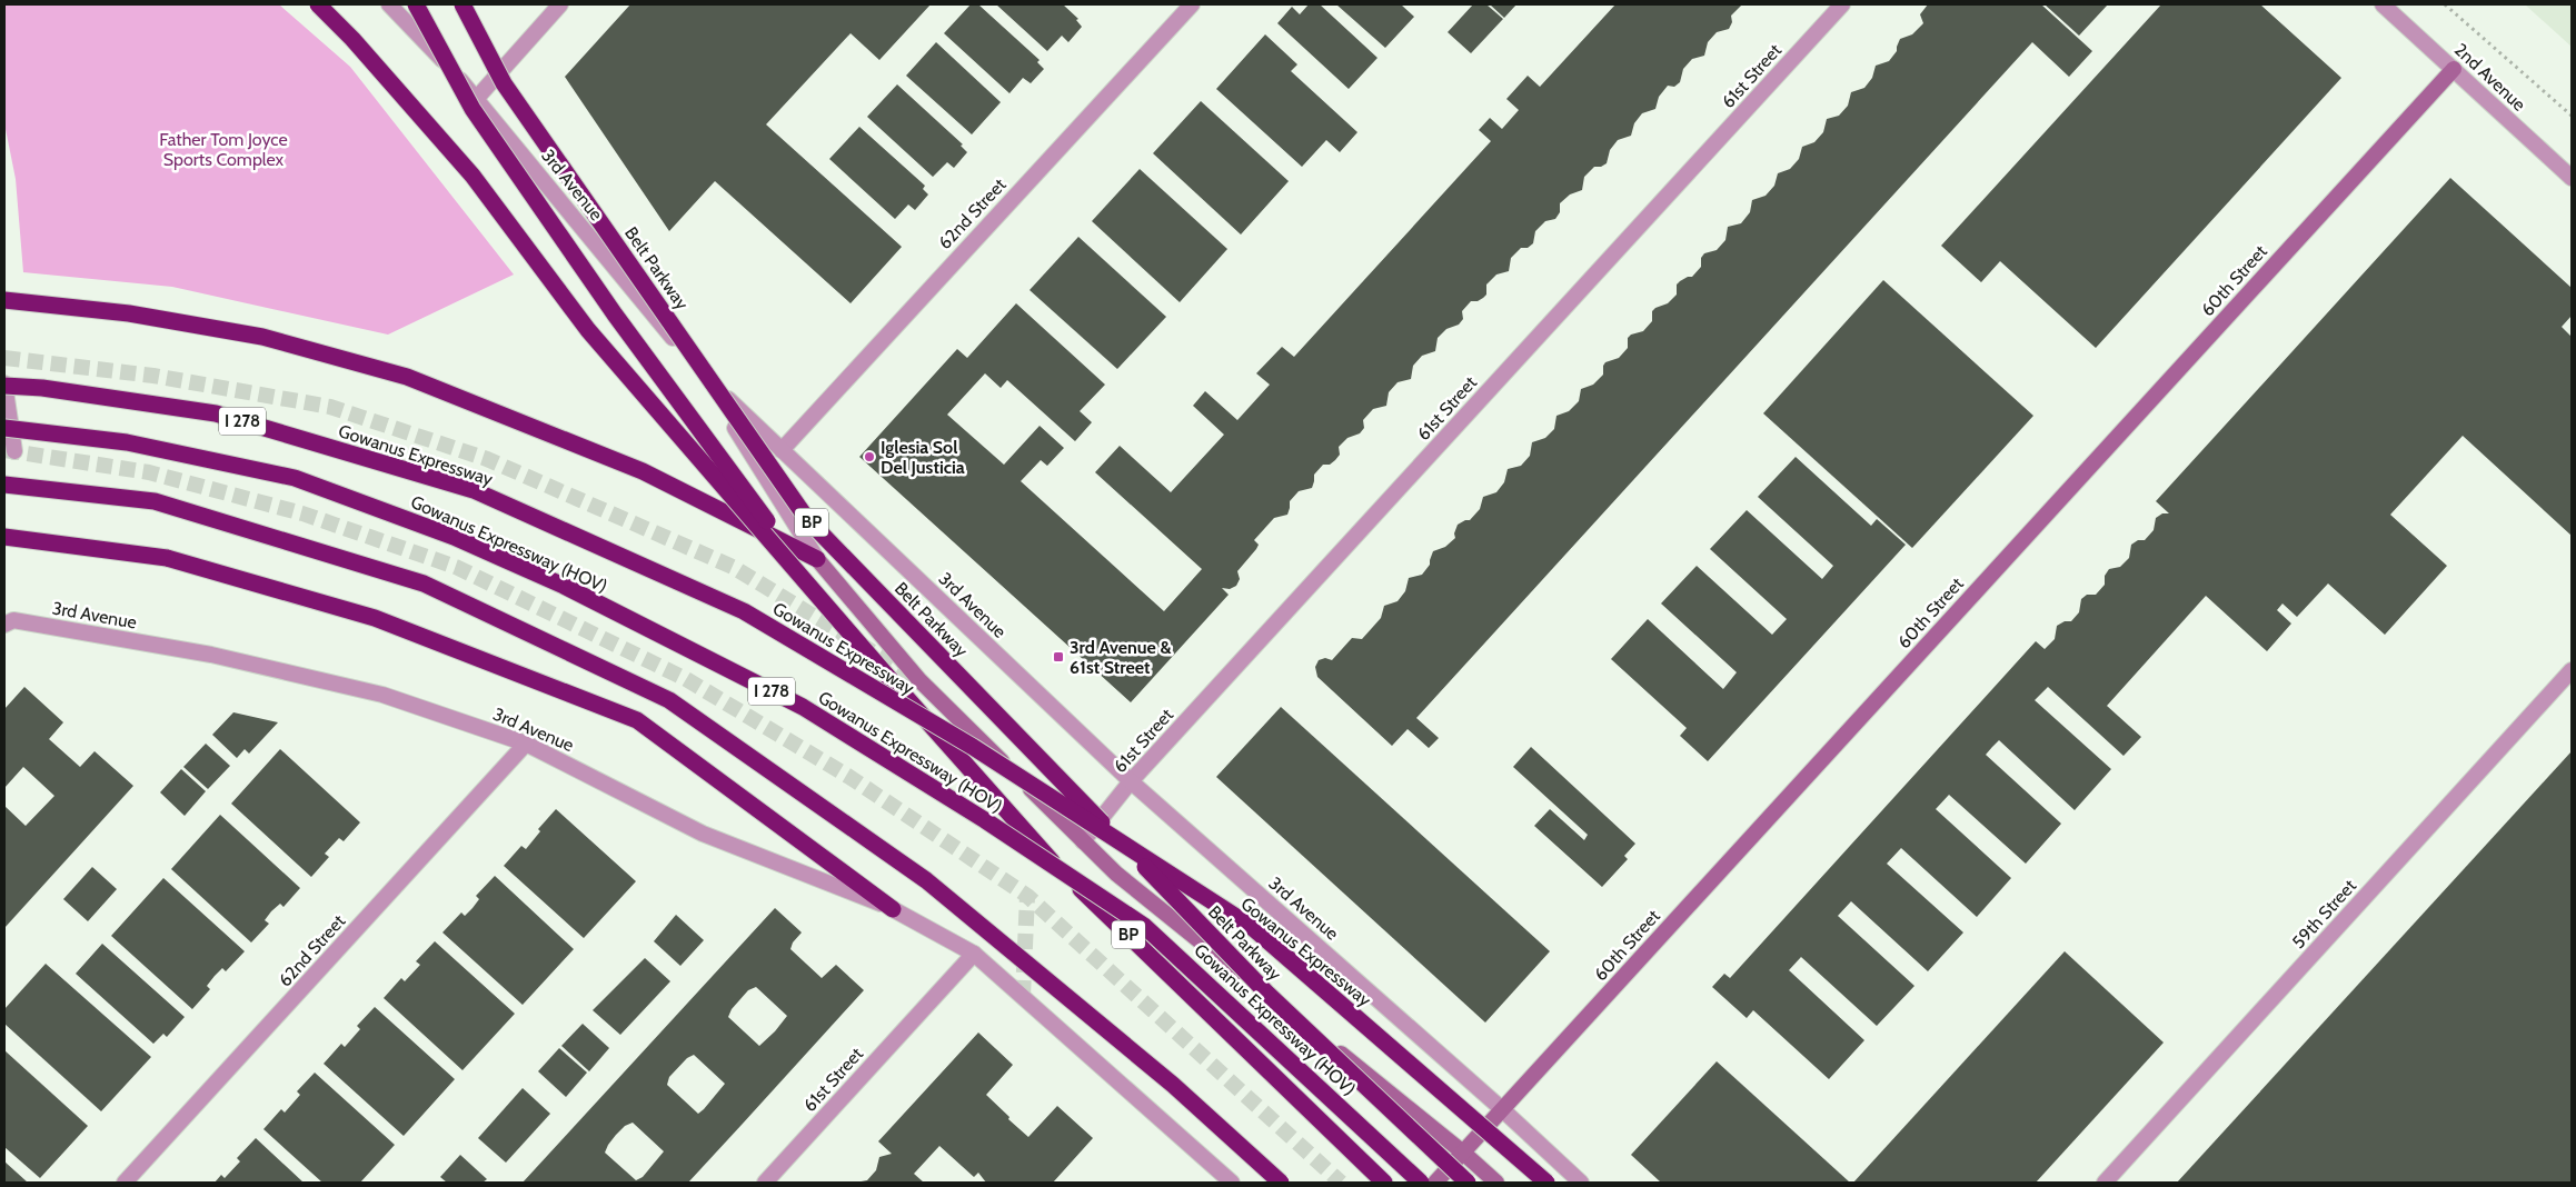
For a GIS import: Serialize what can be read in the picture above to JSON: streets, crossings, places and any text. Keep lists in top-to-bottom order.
{
  "streets": {
    "highway": [
      "Belt Parkway",
      "I 278",
      "Gowanus Expressway",
      "BP",
      "Gowanus Expressway (HOV)"
    ],
    "main road": ["60th Street"],
    "street": [
      "61st Street",
      "2nd Avenue",
      "3rd Avenue",
      "62nd Street",
      "59th Street"
    ]
  },
  "crossings": [
    ["61st Street", "3rd Avenue"],
    ["2nd Avenue", "60th Street"],
    ["3rd Avenue", "62nd Street"],
    ["3rd Avenue", "60th Street"]
  ],
  "parks": ["Father Tom Joyce Sports Complex"],
  "places": {
    "other": ["Iglesia Sol Del Justicia"],
    "transit": ["3rd Avenue & 61st Street"]
  }
}
